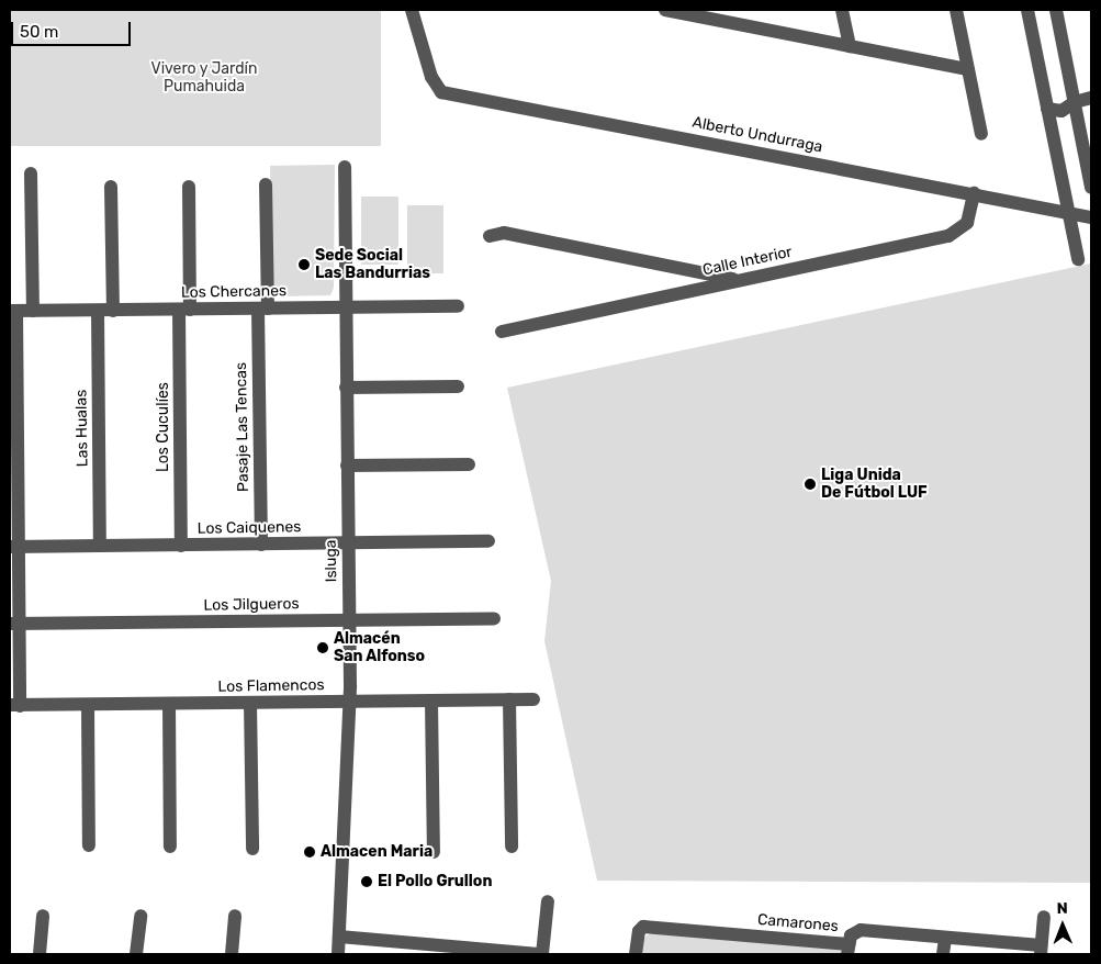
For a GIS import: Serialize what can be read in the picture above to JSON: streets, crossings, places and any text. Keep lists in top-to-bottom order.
{
  "streets": {
    "street": [
      "Alberto Undurraga",
      "Calle Interior",
      "Los Chercanes",
      "Los Cuculíes",
      "Pasaje Las Tencas",
      "Las Hualas",
      "Los Caiquenes",
      "Isluga",
      "Los Jilgueros",
      "Los Flamencos",
      "Camarones"
    ]
  },
  "crossings": [
    ["Alberto Undurraga", "Calle Interior"],
    ["Los Chercanes", "Los Cuculíes"],
    ["Los Chercanes", "Pasaje Las Tencas"],
    ["Los Chercanes", "Las Hualas"],
    ["Los Chercanes", "Isluga"],
    ["Los Cuculíes", "Los Caiquenes"],
    ["Pasaje Las Tencas", "Los Caiquenes"],
    ["Las Hualas", "Los Caiquenes"],
    ["Los Caiquenes", "Isluga"],
    ["Isluga", "Los Jilgueros"],
    ["Isluga", "Los Flamencos"]
  ],
  "parks": ["Vivero y Jardín Pumahuida"],
  "places": [
    "Sede Social Las Bandurrias",
    "Liga Unida De Fútbol LUF",
    "Almacén San Alfonso",
    "Almacen Maria",
    "El Pollo Grullon"
  ],
  "scale_bar": "50 m",
  "north": "top"
}
